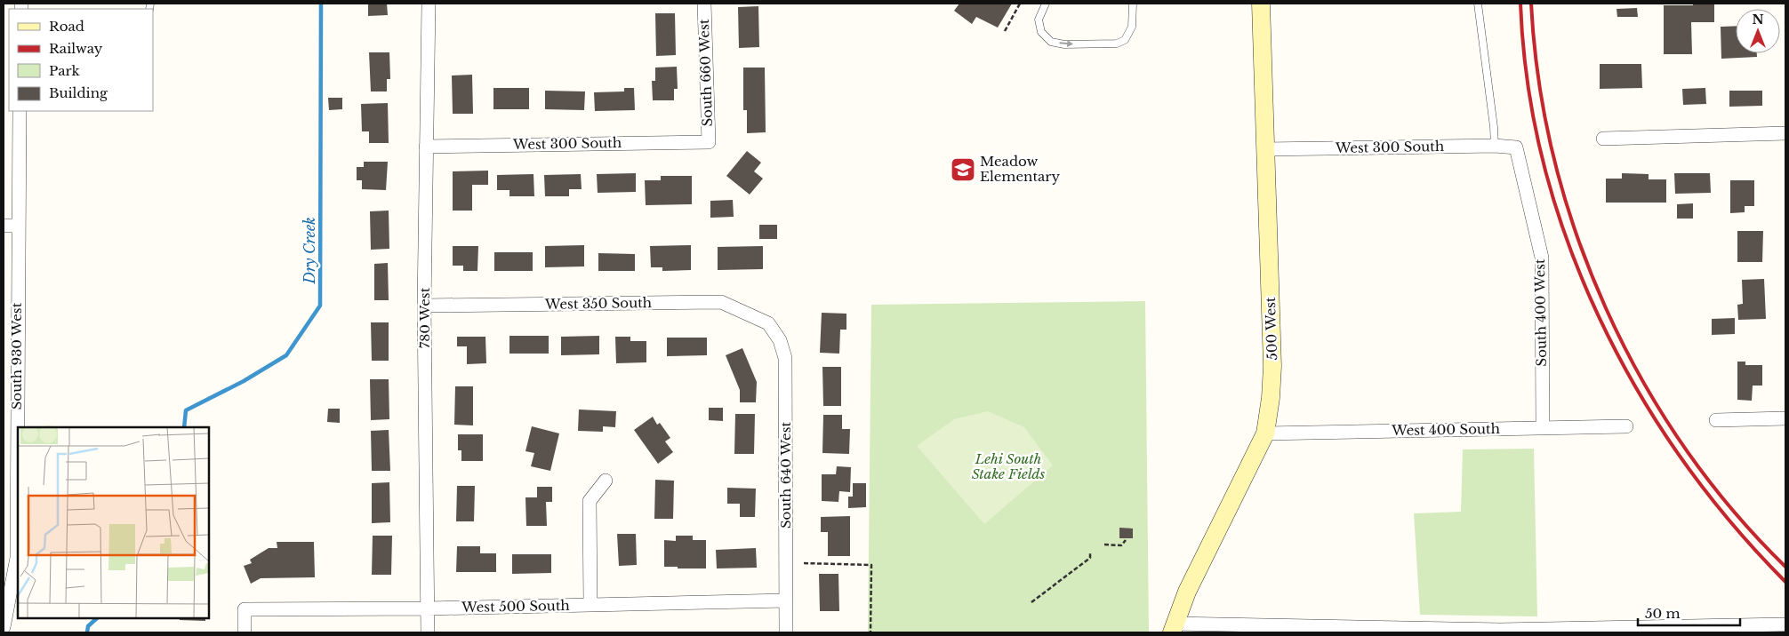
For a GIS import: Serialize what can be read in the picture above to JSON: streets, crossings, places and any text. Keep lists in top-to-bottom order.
{
  "streets": {
    "street": [
      "South 660 West",
      "West 300 South",
      "West 350 South",
      "South 400 West",
      "780 West",
      "500 West",
      "South 930 West",
      "West 400 South",
      "South 640 West",
      "West 500 South"
    ]
  },
  "crossings": [
    ["South 660 West", "West 300 South"],
    ["West 300 South", "South 400 West"],
    ["West 300 South", "780 West"],
    ["West 300 South", "500 West"],
    ["West 350 South", "780 West"],
    ["West 350 South", "South 640 West"],
    ["South 400 West", "West 400 South"],
    ["780 West", "West 500 South"],
    ["500 West", "West 400 South"],
    ["South 640 West", "West 500 South"]
  ],
  "water": ["Dry Creek"],
  "parks": ["Lehi South Stake Fields"],
  "places": {
    "school or university": ["Meadow Elementary"]
  },
  "legend": [
    "Road",
    "Railway",
    "Park",
    "Building"
  ],
  "scale_bar": "50 m",
  "north": "top"
}
